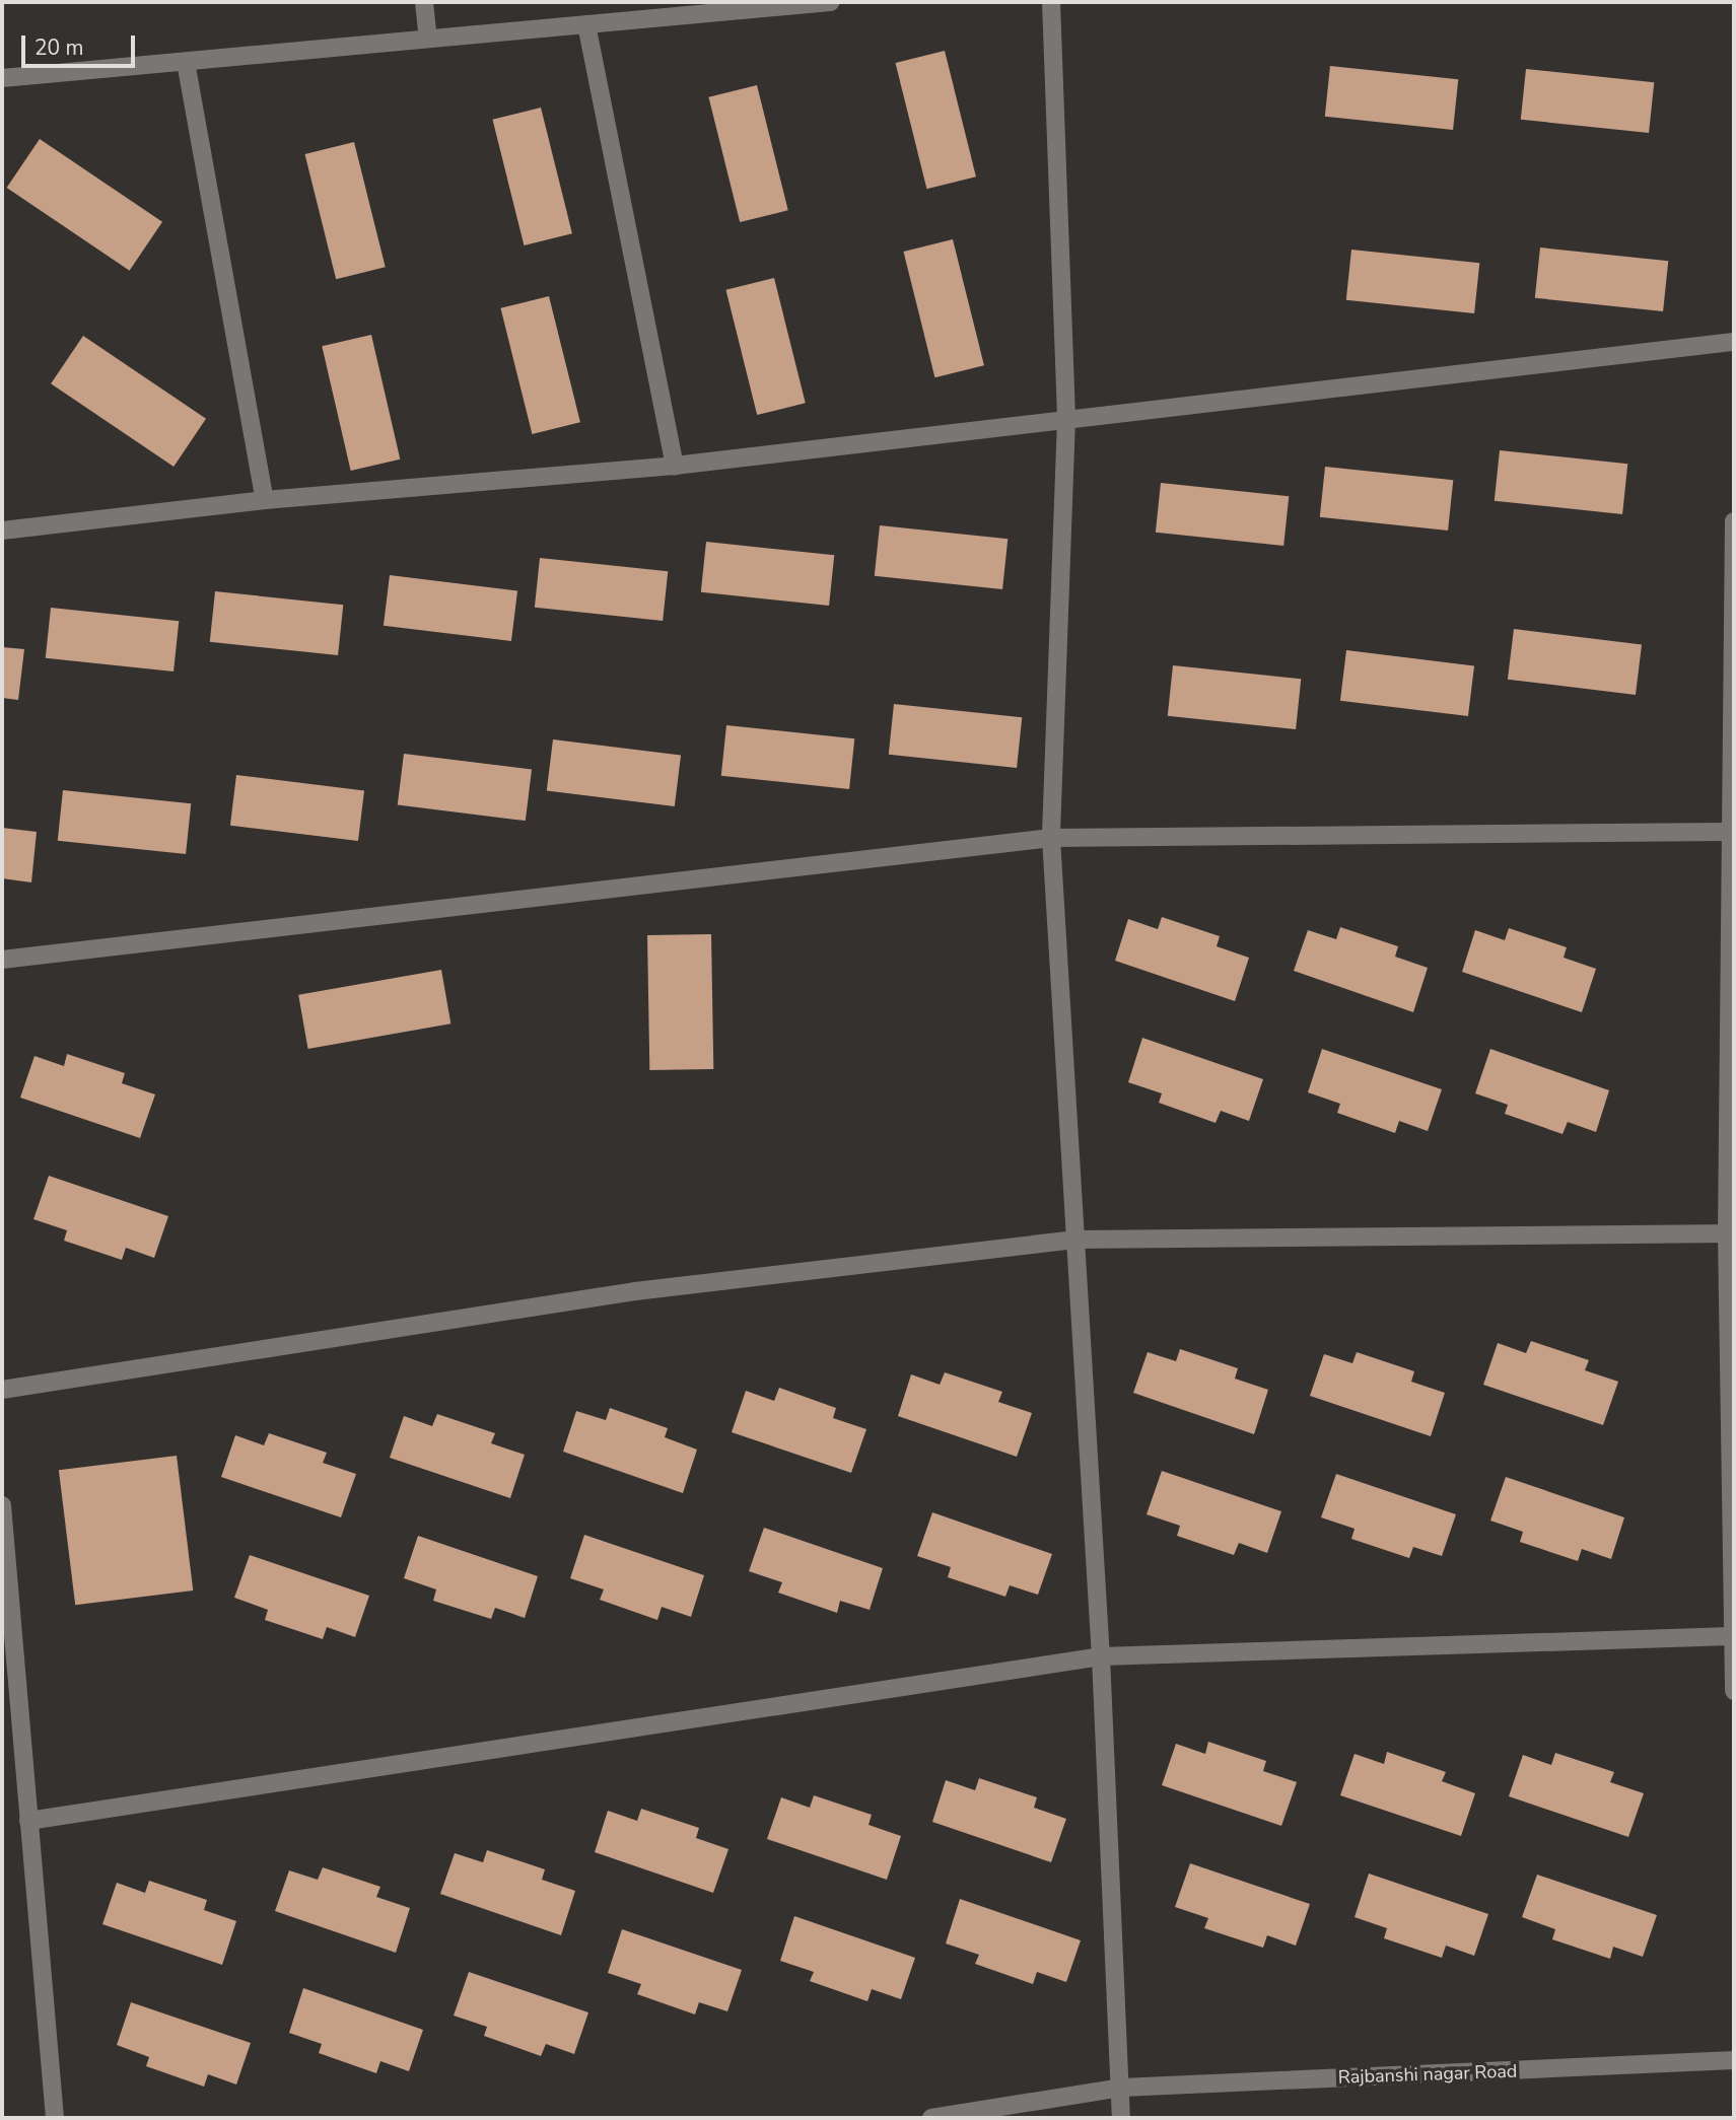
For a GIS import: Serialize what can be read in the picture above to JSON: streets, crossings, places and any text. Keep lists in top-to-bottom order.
{
  "streets": {
    "street": ["Rajbanshi nagar Road"]
  },
  "scale_bar": "20 m"
}
